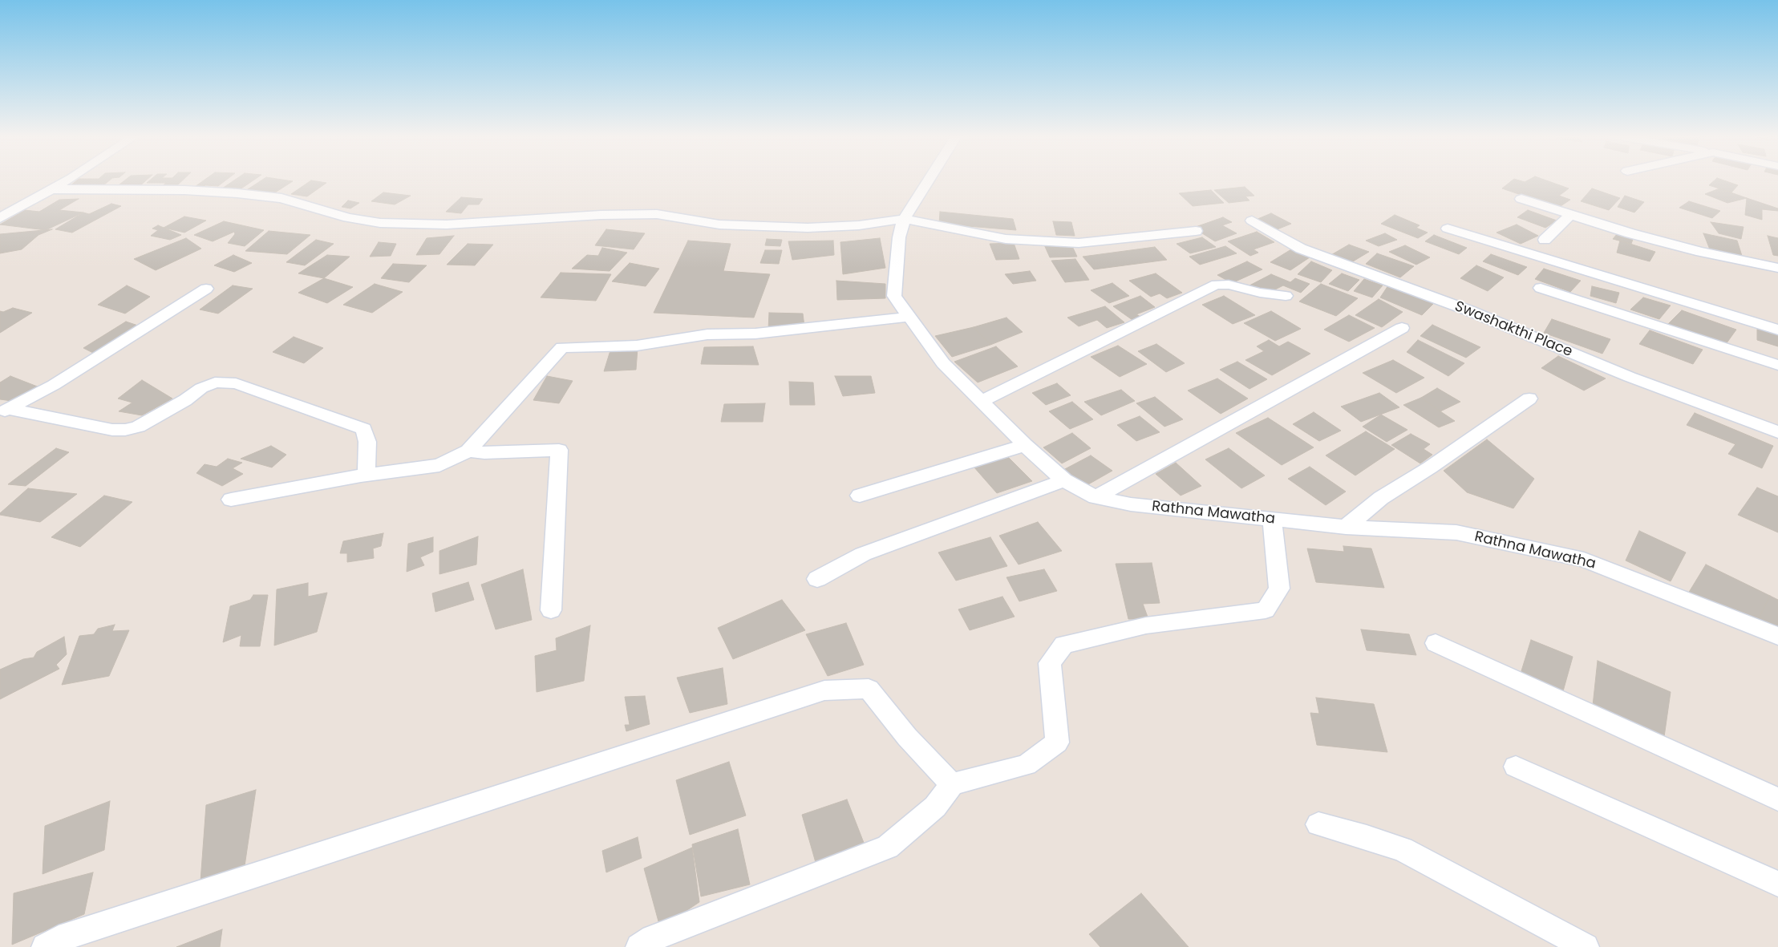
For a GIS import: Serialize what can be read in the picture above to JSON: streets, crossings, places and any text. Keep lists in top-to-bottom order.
{
  "streets": {
    "street": ["Swashakthi Place", "Rathna Mawatha"]
  }
}
